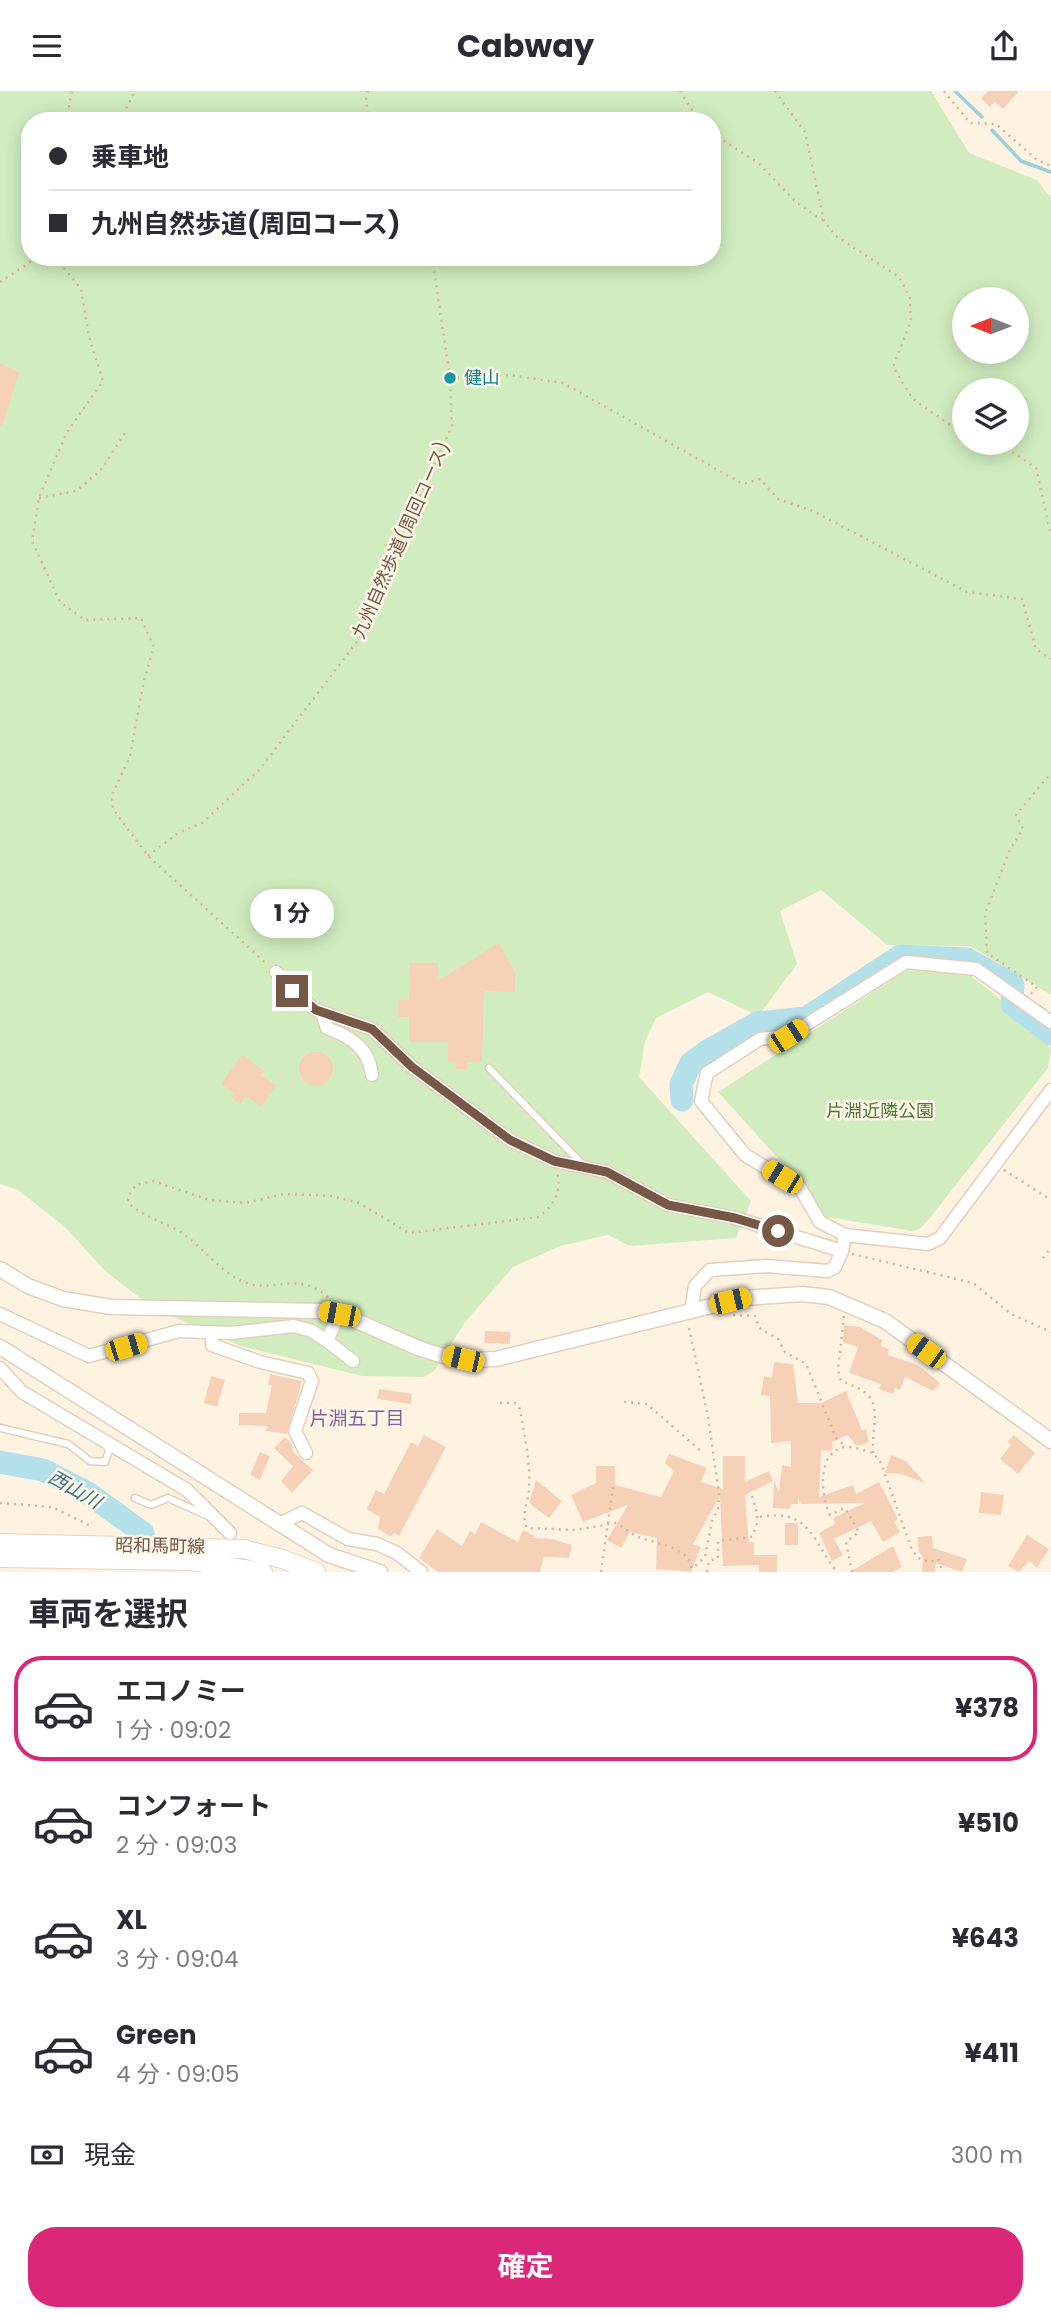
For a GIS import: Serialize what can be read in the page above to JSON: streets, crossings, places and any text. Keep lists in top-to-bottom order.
{
  "streets": {
    "main road": ["昭和馬町線"],
    "path": ["九州自然歩道(周回コース)"]
  },
  "districts": ["片淵五丁目"],
  "water": ["西山川"],
  "parks": ["片淵近隣公園"],
  "places": ["健山"],
  "north": "left",
  "page": {
    "header": "Cabway",
    "banner": ["乗車地", "九州自然歩道(周回コース)"],
    "bubble": "1 分",
    "heading": "車両を選択",
    "list": [
      {
        "name": "エコノミー",
        "note": "1 分 · 09:02",
        "value": "¥378"
      },
      {
        "name": "コンフォート",
        "note": "2 分 · 09:03",
        "value": "¥510"
      },
      {
        "name": "XL",
        "note": "3 分 · 09:04",
        "value": "¥643"
      },
      {
        "name": "Green",
        "note": "4 分 · 09:05",
        "value": "¥411"
      }
    ],
    "pay": ["現金", "300 m"],
    "buttons": "確定"
  }
}
